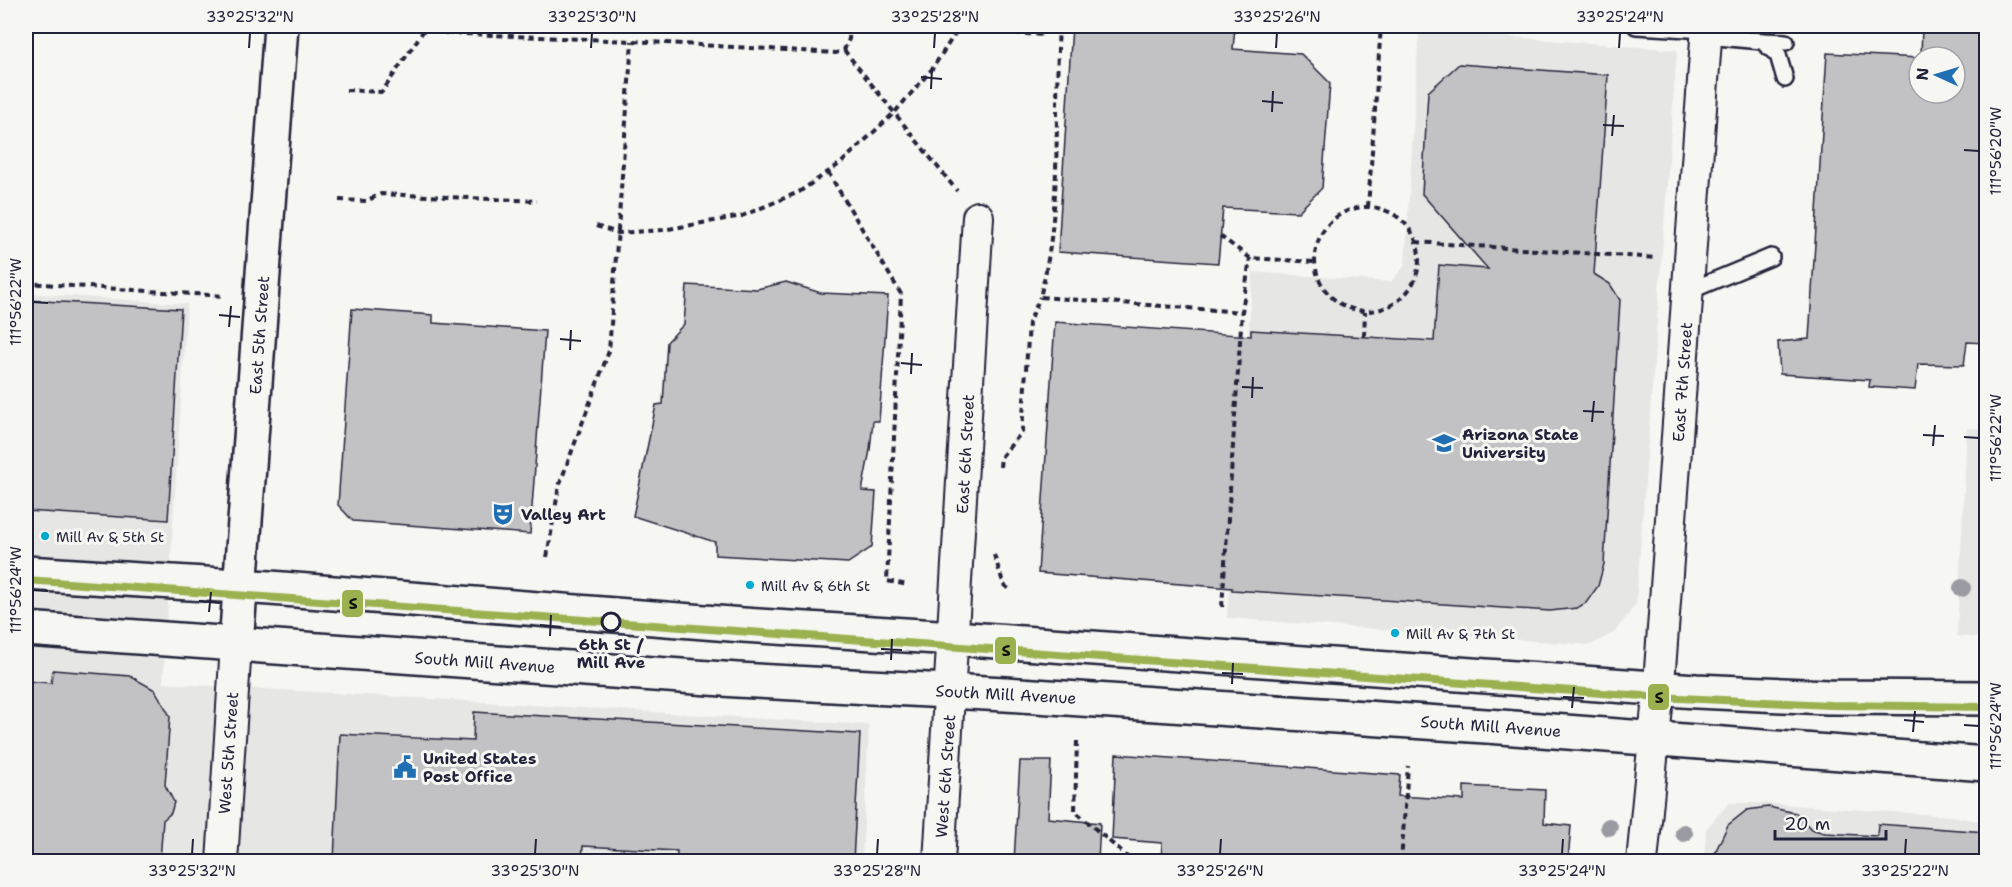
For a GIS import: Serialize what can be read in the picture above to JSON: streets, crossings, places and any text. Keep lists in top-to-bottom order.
{
  "streets": {
    "main road": ["East 5th Street", "South Mill Avenue"],
    "street": [
      "East 7th Street",
      "East 6th Street",
      "West 5th Street",
      "West 6th Street"
    ]
  },
  "crossings": [
    ["East 5th Street", "South Mill Avenue"],
    ["East 5th Street", "West 5th Street"],
    ["East 7th Street", "South Mill Avenue"],
    ["East 6th Street", "South Mill Avenue"],
    ["East 6th Street", "West 6th Street"],
    ["South Mill Avenue", "West 5th Street"],
    ["South Mill Avenue", "West 6th Street"]
  ],
  "places": {
    "school or university": ["Arizona State University"],
    "theatre": ["Valley Art"],
    "other": [
      "Mill Av & 5th St",
      "Mill Av & 6th St",
      "6th St / Mill Ave",
      "Mill Av & 7th St"
    ],
    "public building": ["United States Post Office"]
  },
  "lines": ["transit line S"],
  "scale_bar": "20 m",
  "north": "left",
  "coordinates": [
    "33°25'32\"N",
    "33°25'30\"N",
    "33°25'28\"N",
    "33°25'26\"N",
    "33°25'24\"N",
    "111°56'20\"W",
    "111°56'22\"W",
    "111°56'24\"W",
    "33°25'22\"N"
  ]
}
